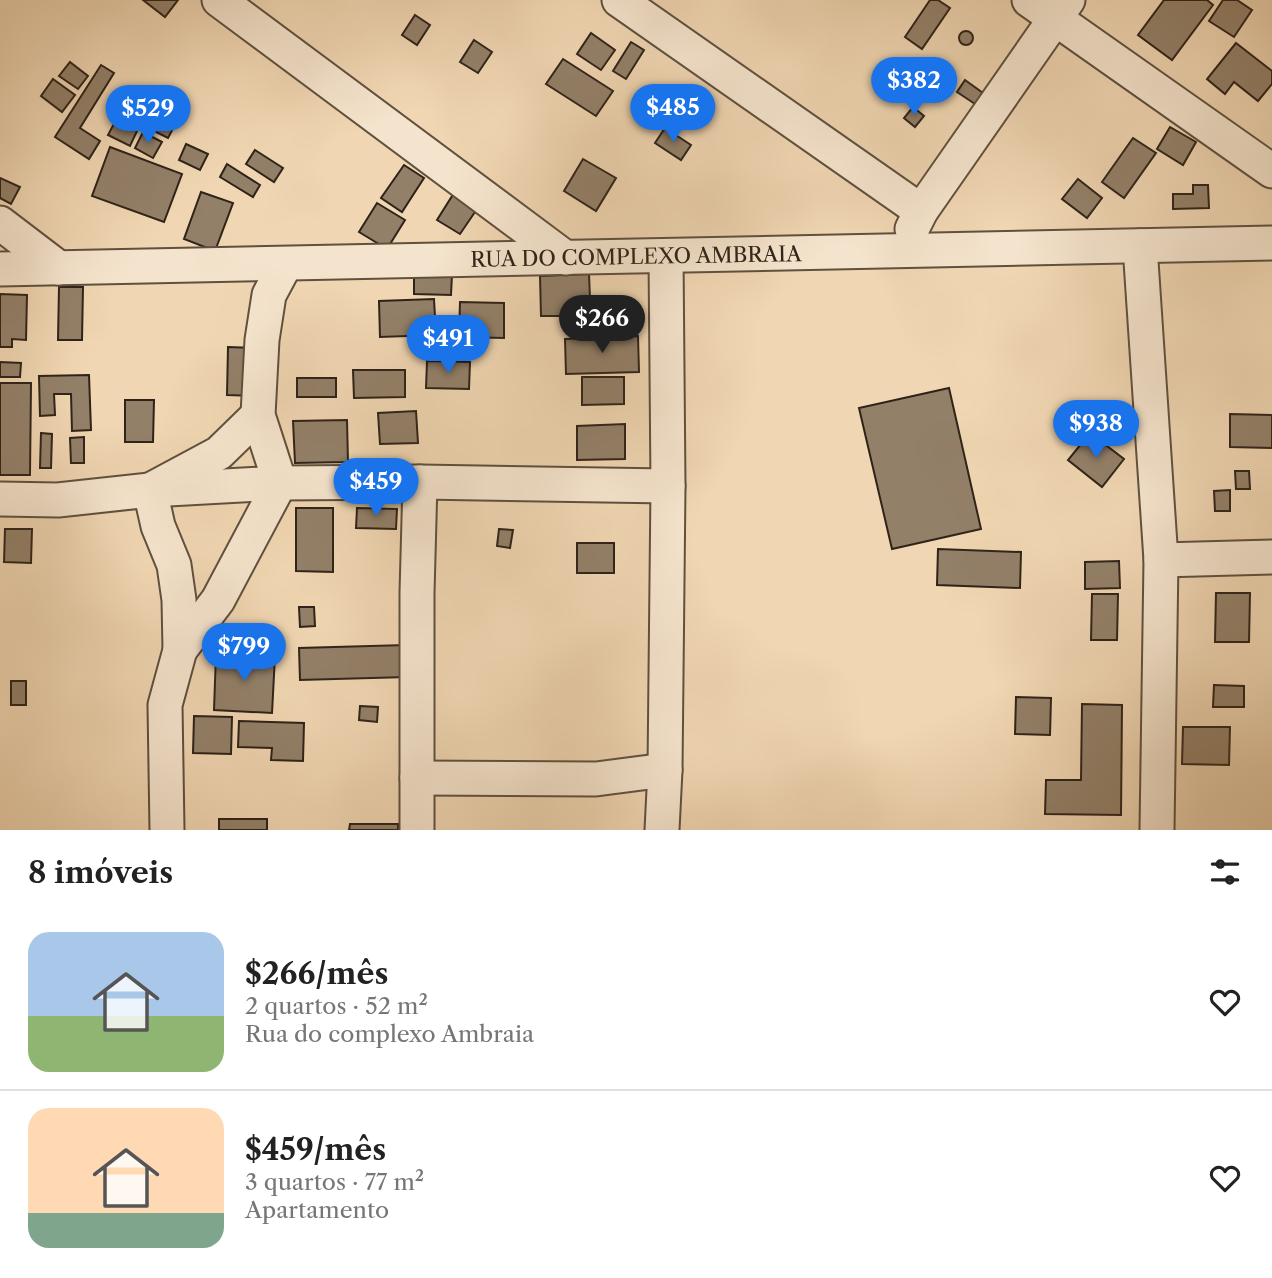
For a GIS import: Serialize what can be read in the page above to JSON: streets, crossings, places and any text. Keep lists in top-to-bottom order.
{
  "streets": {
    "street": ["RUA DO COMPLEXO AMBRAIA"]
  },
  "page": {
    "price": [
      "$382",
      "$485",
      "$529",
      "$266",
      "$491",
      "$938",
      "$459",
      "$799"
    ],
    "heading": "8 imóveis",
    "list": [
      {
        "name": "$266/mês",
        "note": "2 quartos · 52 m² · Rua do complexo Ambraia"
      },
      {
        "name": "$459/mês",
        "note": "3 quartos · 77 m² · Apartamento"
      }
    ]
  }
}
